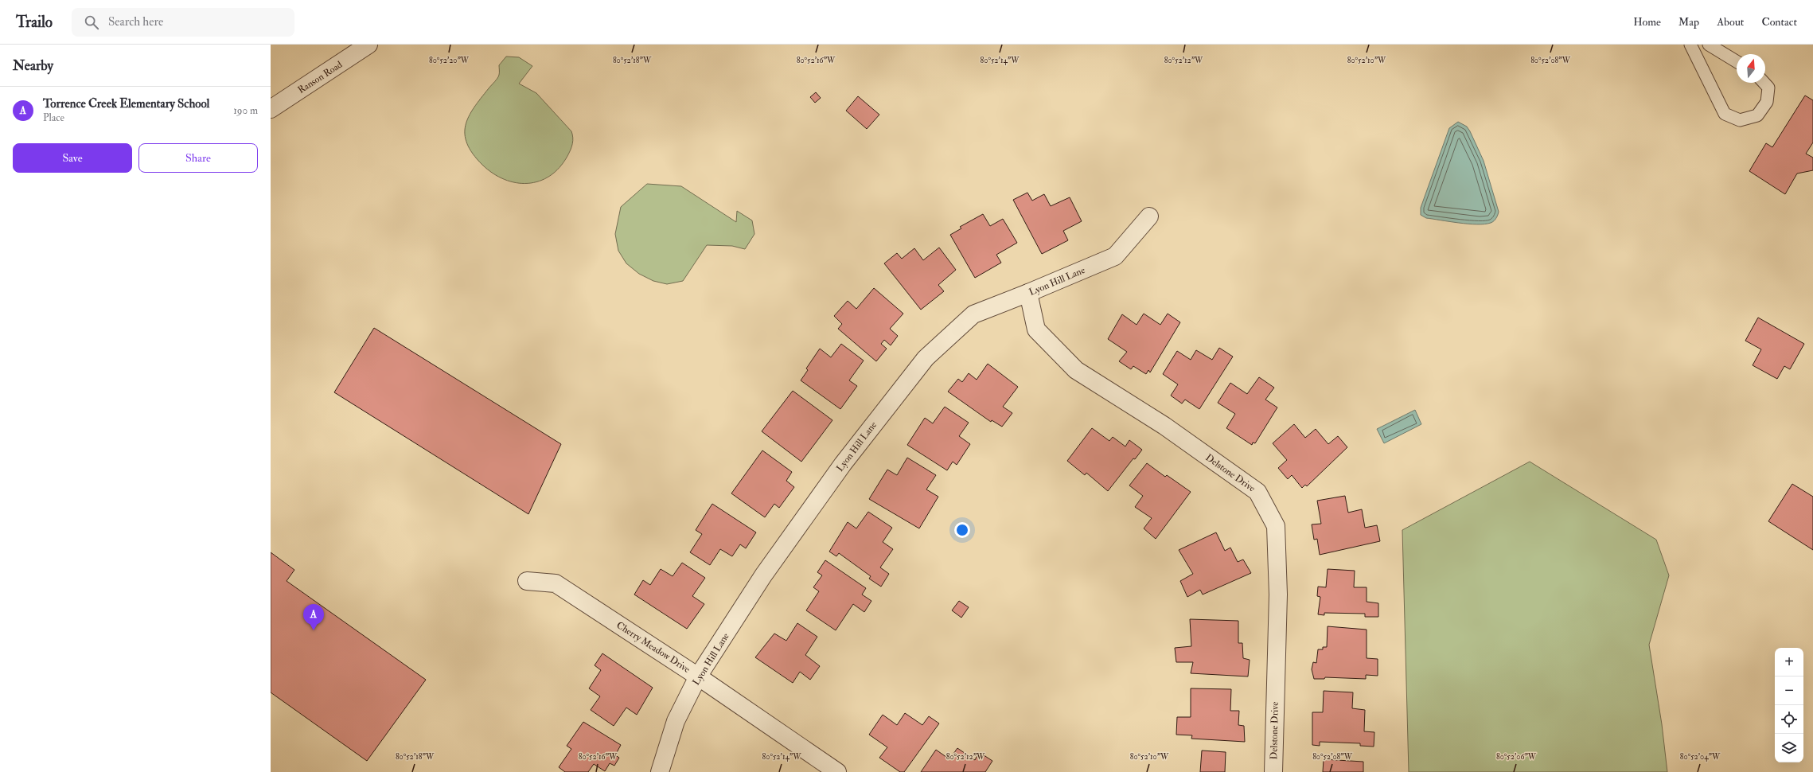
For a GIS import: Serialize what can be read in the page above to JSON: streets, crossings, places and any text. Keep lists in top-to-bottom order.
{
  "streets": {
    "street": [
      "Ranson Road",
      "Lyon Hill Lane",
      "Delstone Drive",
      "Cherry Meadow Drive"
    ]
  },
  "crossings": [
    ["Lyon Hill Lane", "Delstone Drive"],
    ["Lyon Hill Lane", "Cherry Meadow Drive"]
  ],
  "north": "top",
  "page": {
    "header": "Trailo",
    "search": "Search here",
    "nav": [
      "Home",
      "Map",
      "About",
      "Contact"
    ],
    "heading": "Nearby",
    "list": [
      {
        "mark": "A",
        "name": "Torrence Creek Elementary School",
        "note": "Place",
        "value": "190 m"
      }
    ],
    "buttons": ["Save", "Share"],
    "pins": "A",
    "map_buttons": ["+", "−"]
  },
  "coordinates": [
    "80°52'20\"W",
    "80°52'18\"W",
    "80°52'16\"W",
    "80°52'14\"W",
    "80°52'12\"W",
    "80°52'10\"W",
    "80°52'08\"W",
    "80°52'06\"W",
    "80°52'04\"W"
  ]
}
